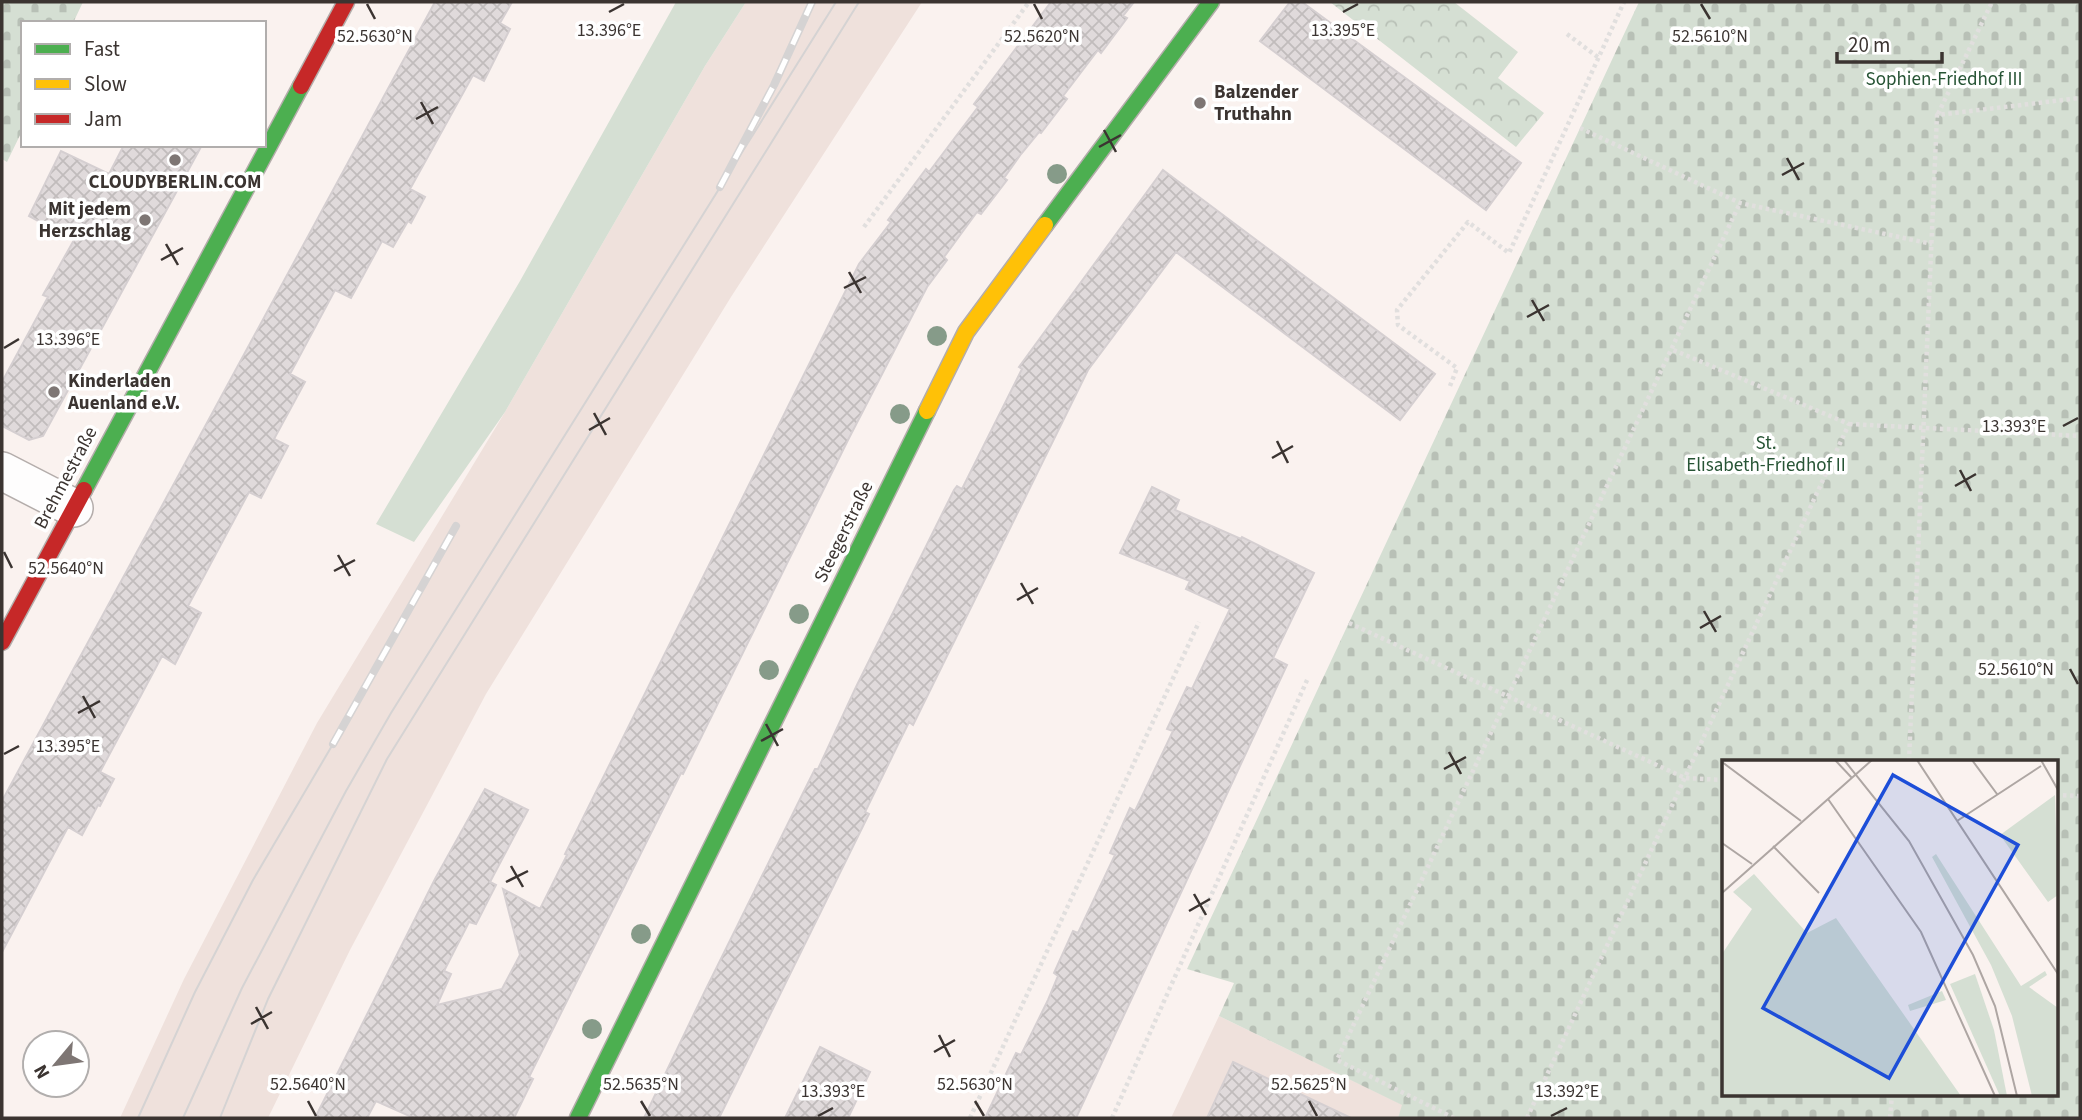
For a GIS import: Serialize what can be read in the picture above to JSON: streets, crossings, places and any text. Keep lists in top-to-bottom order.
{
  "streets": {
    "street": ["Brehmestraße", "Steegerstraße"]
  },
  "parks": ["Sophien-Friedhof III", "St. Elisabeth-Friedhof II"],
  "places": [
    "Balzender Truthahn",
    "CLOUDYBERLIN.COM",
    "Mit jedem Herzschlag",
    "Kinderladen Auenland e.V."
  ],
  "legend": ["Fast", "Slow", "Jam"],
  "scale_bar": "20 m",
  "north": "bottom left",
  "coordinates": [
    "13.396°E",
    "13.395°E",
    "52.5630°N",
    "52.5620°N",
    "52.5610°N",
    "13.393°E",
    "52.5640°N",
    "52.5635°N",
    "52.5625°N",
    "13.392°E"
  ]
}
